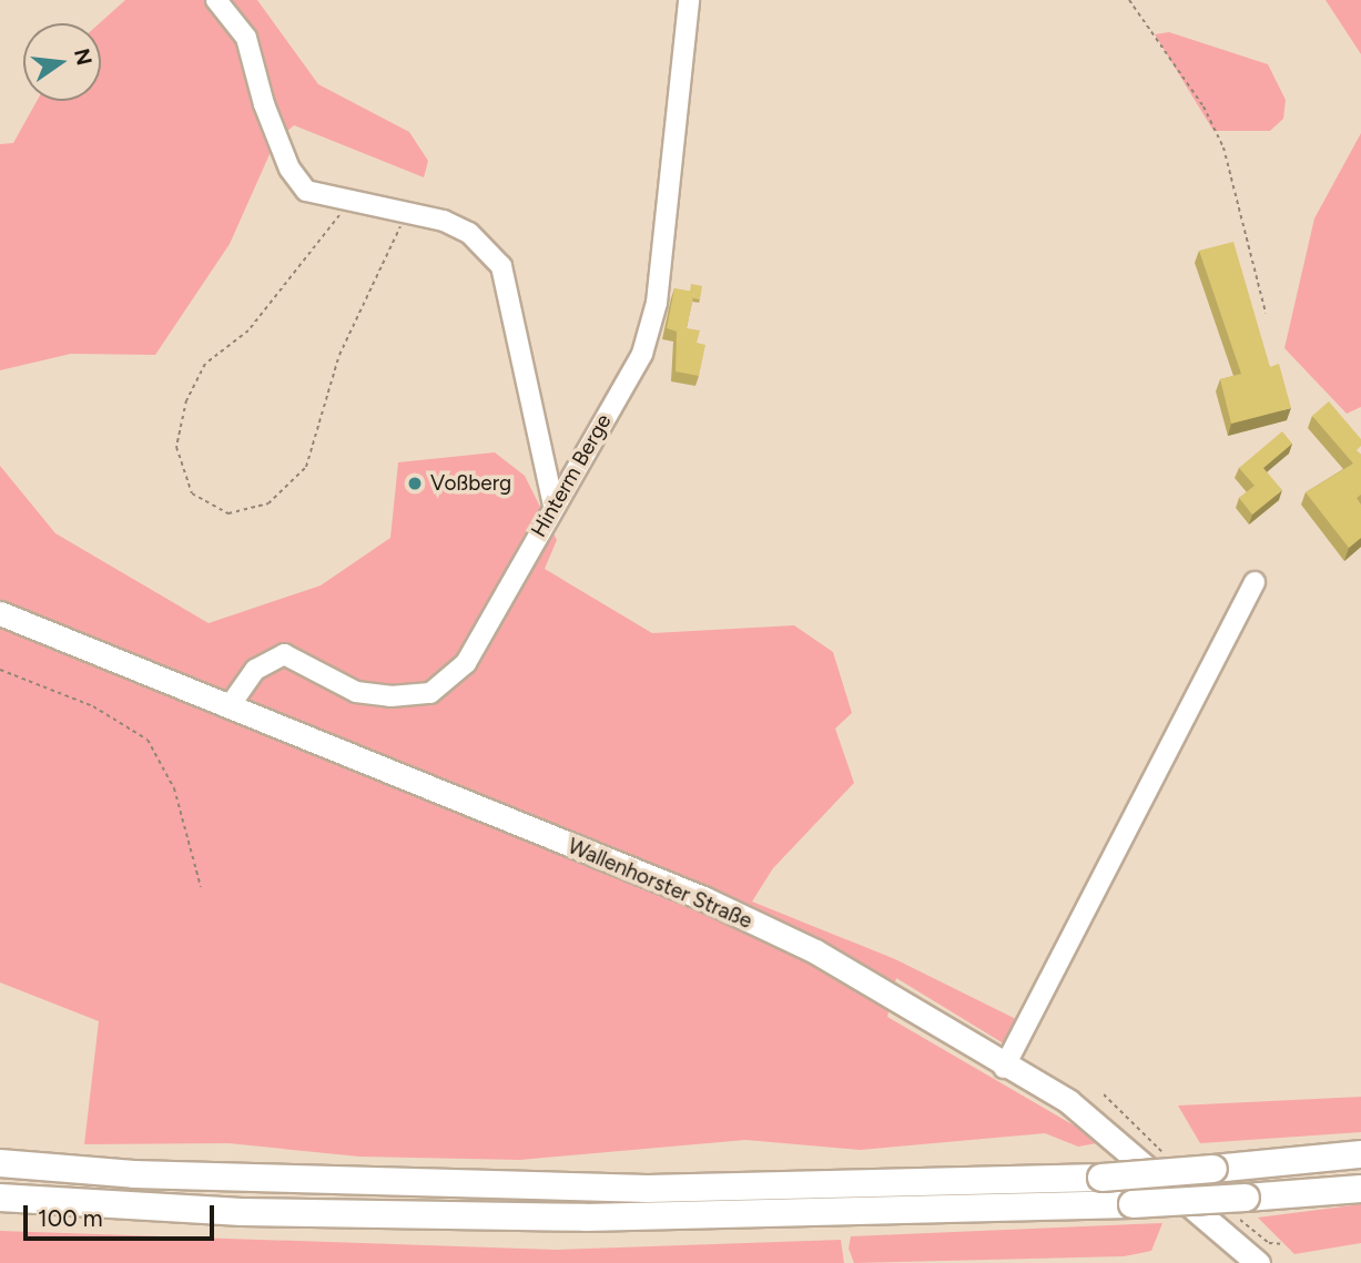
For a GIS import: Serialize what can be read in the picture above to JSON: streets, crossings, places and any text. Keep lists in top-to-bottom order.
{
  "streets": {
    "main road": ["Wallenhorster Straße"],
    "street": ["Hinterm Berge"]
  },
  "crossings": [
    ["Hinterm Berge", "Wallenhorster Straße"]
  ],
  "places": ["Voßberg"],
  "scale_bar": "100 m",
  "north": "right"
}
